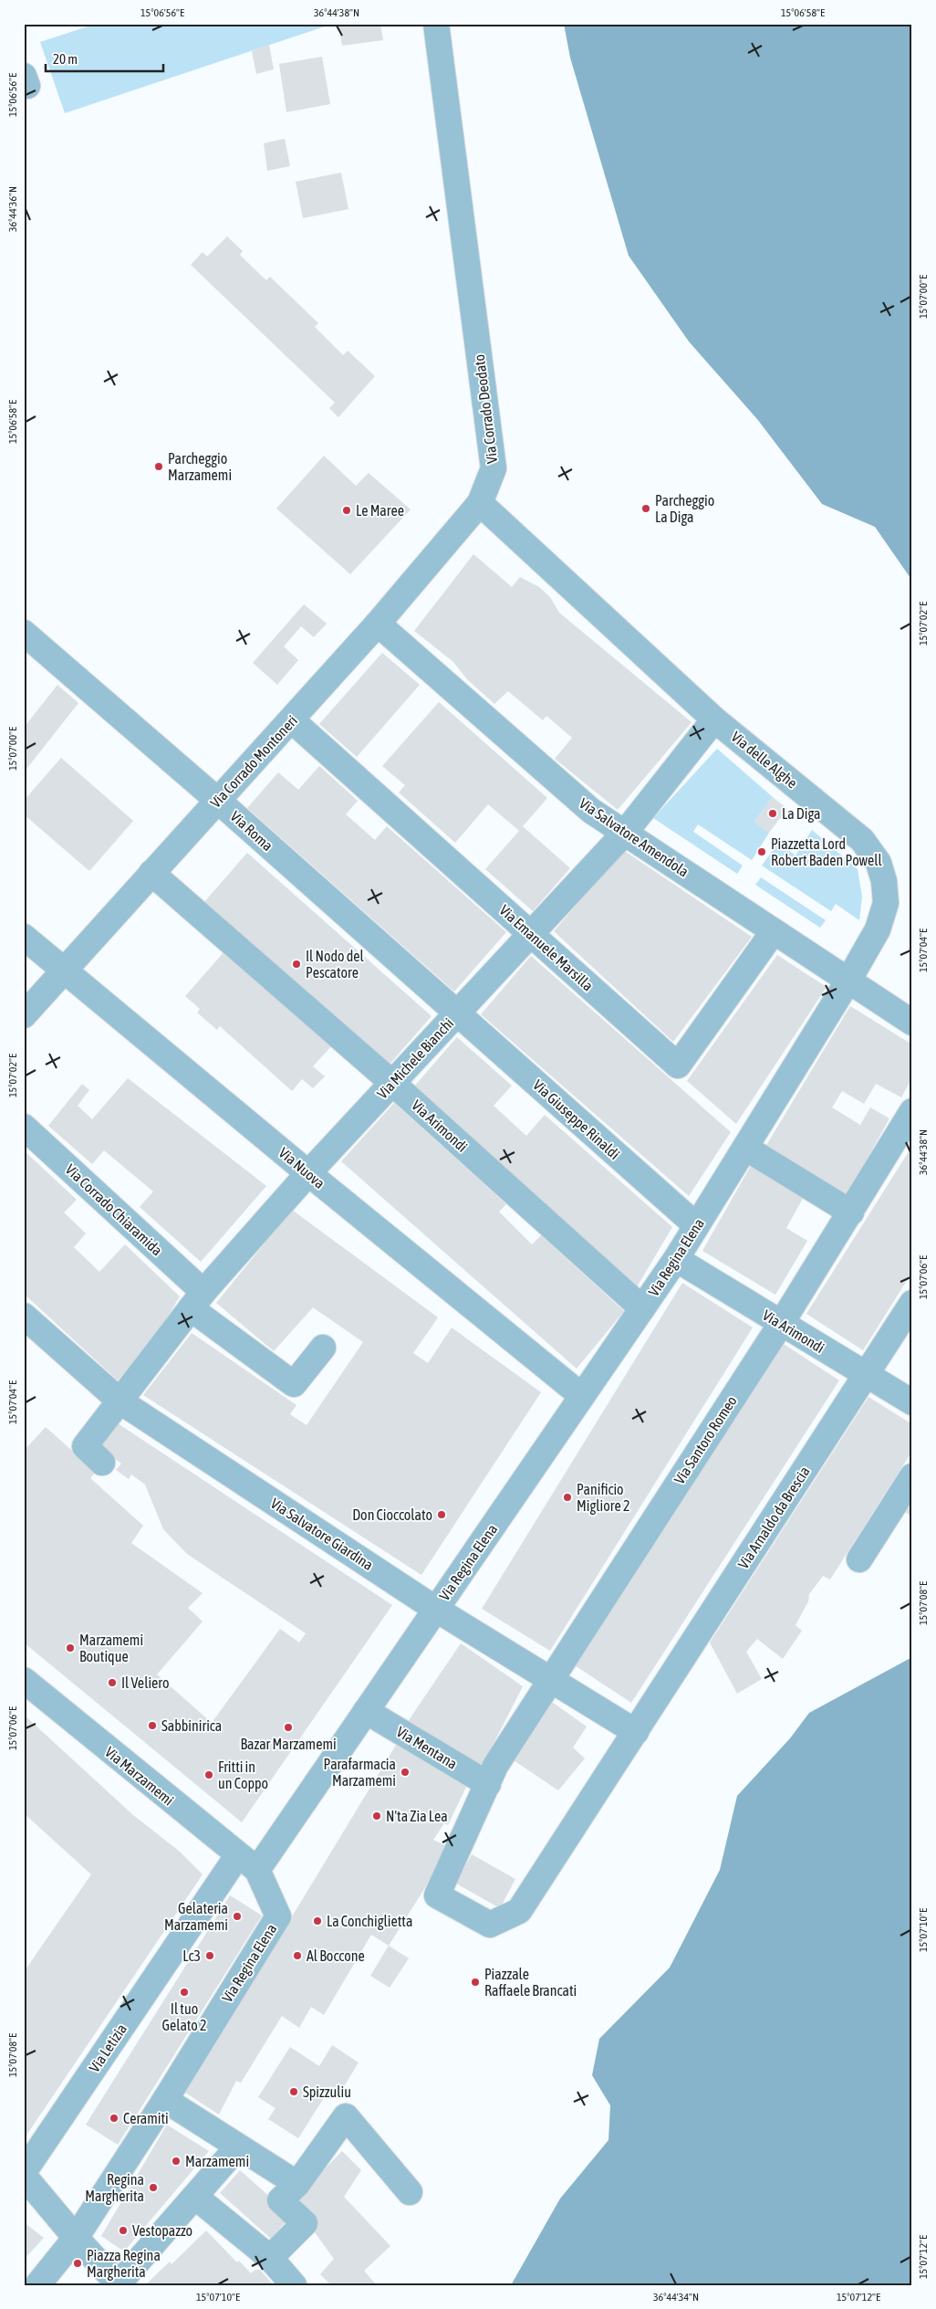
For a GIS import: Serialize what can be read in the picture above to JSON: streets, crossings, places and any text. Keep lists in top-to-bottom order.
{
  "streets": {
    "street": [
      "Via Corrado Deodato",
      "Via delle Alghe",
      "Via Corrado Montoneri",
      "Via Roma",
      "Via Salvatore Amendola",
      "Via Emanuele Marsilla",
      "Via Michele Bianchi",
      "Via Giuseppe Rinaldi",
      "Via Arimondi",
      "Via Nuova",
      "Via Corrado Chiaramida",
      "Via Regina Elena",
      "Via Santoro Romeo",
      "Via Arnaldo da Brescia",
      "Via Salvatore Giardina",
      "Via Mentana",
      "Via Marzamemi",
      "Via Letizia"
    ]
  },
  "crossings": [
    ["Via Corrado Deodato", "Via Corrado Montoneri"],
    ["Via delle Alghe", "Via Michele Bianchi"],
    ["Via delle Alghe", "Via Regina Elena"],
    ["Via Corrado Montoneri", "Via Roma"],
    ["Via Corrado Montoneri", "Via Salvatore Amendola"],
    ["Via Corrado Montoneri", "Via Emanuele Marsilla"],
    ["Via Corrado Montoneri", "Via Arimondi"],
    ["Via Corrado Montoneri", "Via Nuova"],
    ["Via Roma", "Via Michele Bianchi"],
    ["Via Roma", "Via Giuseppe Rinaldi"],
    ["Via Salvatore Amendola", "Via Emanuele Marsilla"],
    ["Via Salvatore Amendola", "Via Michele Bianchi"],
    ["Via Salvatore Amendola", "Via Regina Elena"],
    ["Via Emanuele Marsilla", "Via Michele Bianchi"],
    ["Via Michele Bianchi", "Via Giuseppe Rinaldi"],
    ["Via Michele Bianchi", "Via Arimondi"],
    ["Via Michele Bianchi", "Via Nuova"],
    ["Via Michele Bianchi", "Via Corrado Chiaramida"],
    ["Via Michele Bianchi", "Via Salvatore Giardina"],
    ["Via Giuseppe Rinaldi", "Via Regina Elena"],
    ["Via Arimondi", "Via Regina Elena"],
    ["Via Arimondi", "Via Santoro Romeo"],
    ["Via Arimondi", "Via Arnaldo da Brescia"],
    ["Via Nuova", "Via Regina Elena"],
    ["Via Regina Elena", "Via Salvatore Giardina"],
    ["Via Regina Elena", "Via Mentana"],
    ["Via Regina Elena", "Via Marzamemi"],
    ["Via Regina Elena", "Via Letizia"],
    ["Via Santoro Romeo", "Via Arnaldo da Brescia"],
    ["Via Santoro Romeo", "Via Salvatore Giardina"],
    ["Via Santoro Romeo", "Via Mentana"],
    ["Via Arnaldo da Brescia", "Via Salvatore Giardina"],
    ["Via Arnaldo da Brescia", "Via Mentana"],
    ["Via Marzamemi", "Via Letizia"]
  ],
  "places": [
    "Parcheggio Marzamemi",
    "Parcheggio La Diga",
    "Le Maree",
    "La Diga",
    "Piazzetta Lord Robert Baden Powell",
    "Il Nodo del Pescatore",
    "Panificio Migliore 2",
    "Don Cioccolato",
    "Marzamemi Boutique",
    "Il Veliero",
    "Sabbinirica",
    "Bazar Marzamemi",
    "Parafarmacia Marzamemi",
    "Fritti in un Coppo",
    "N'ta Zia Lea",
    "Gelateria Marzamemi",
    "La Conchiglietta",
    "Lc3",
    "Al Boccone",
    "Piazzale Raffaele Brancati",
    "Il tuo Gelato 2",
    "Spizzuliu",
    "Ceramiti",
    "Marzamemi",
    "Regina Margherita",
    "Vestopazzo",
    "Piazza Regina Margherita"
  ],
  "scale_bar": "20 m",
  "coordinates": [
    "15°06'56\"E",
    "36°44'38\"N",
    "15°06'58\"E",
    "36°44'36\"N",
    "15°07'00\"E",
    "15°07'02\"E",
    "15°07'04\"E",
    "15°07'06\"E",
    "15°07'08\"E",
    "15°07'10\"E",
    "15°07'12\"E",
    "36°44'34\"N"
  ]
}
